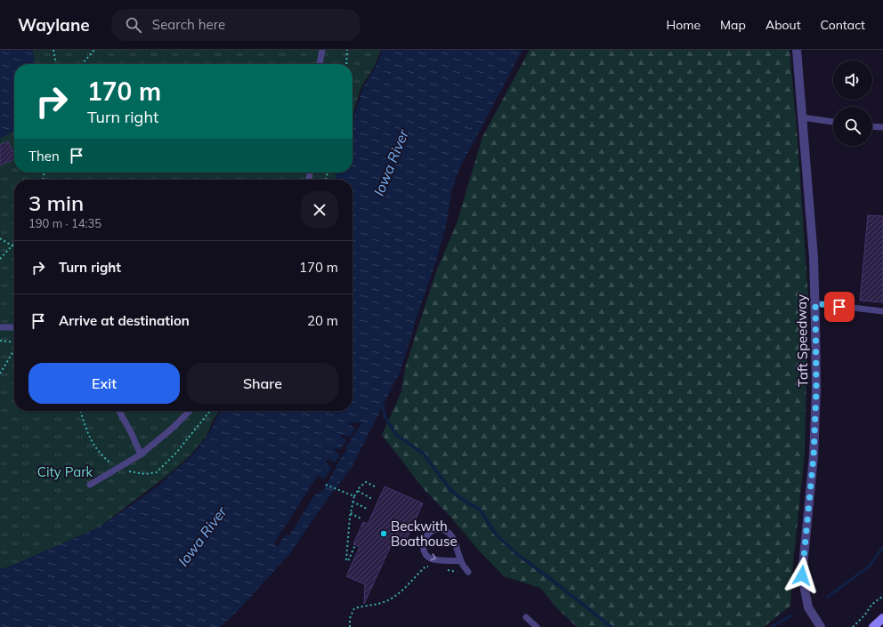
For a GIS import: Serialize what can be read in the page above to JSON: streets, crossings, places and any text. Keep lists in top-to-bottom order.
{
  "streets": {
    "street": ["Taft Speedway"]
  },
  "water": ["Iowa River"],
  "parks": ["City Park"],
  "places": ["Beckwith Boathouse"],
  "page": {
    "header": "Waylane",
    "search": "Search here",
    "nav": [
      "Home",
      "Map",
      "About",
      "Contact"
    ],
    "turn": ["170 m", "Turn right"],
    "then": "Then",
    "heading": ["3 min", "190 m · 14:35"],
    "list": [
      {
        "name": "Turn right",
        "value": "170 m"
      },
      {
        "name": "Arrive at destination",
        "value": "20 m"
      }
    ],
    "buttons": ["Exit", "Share"]
  }
}
